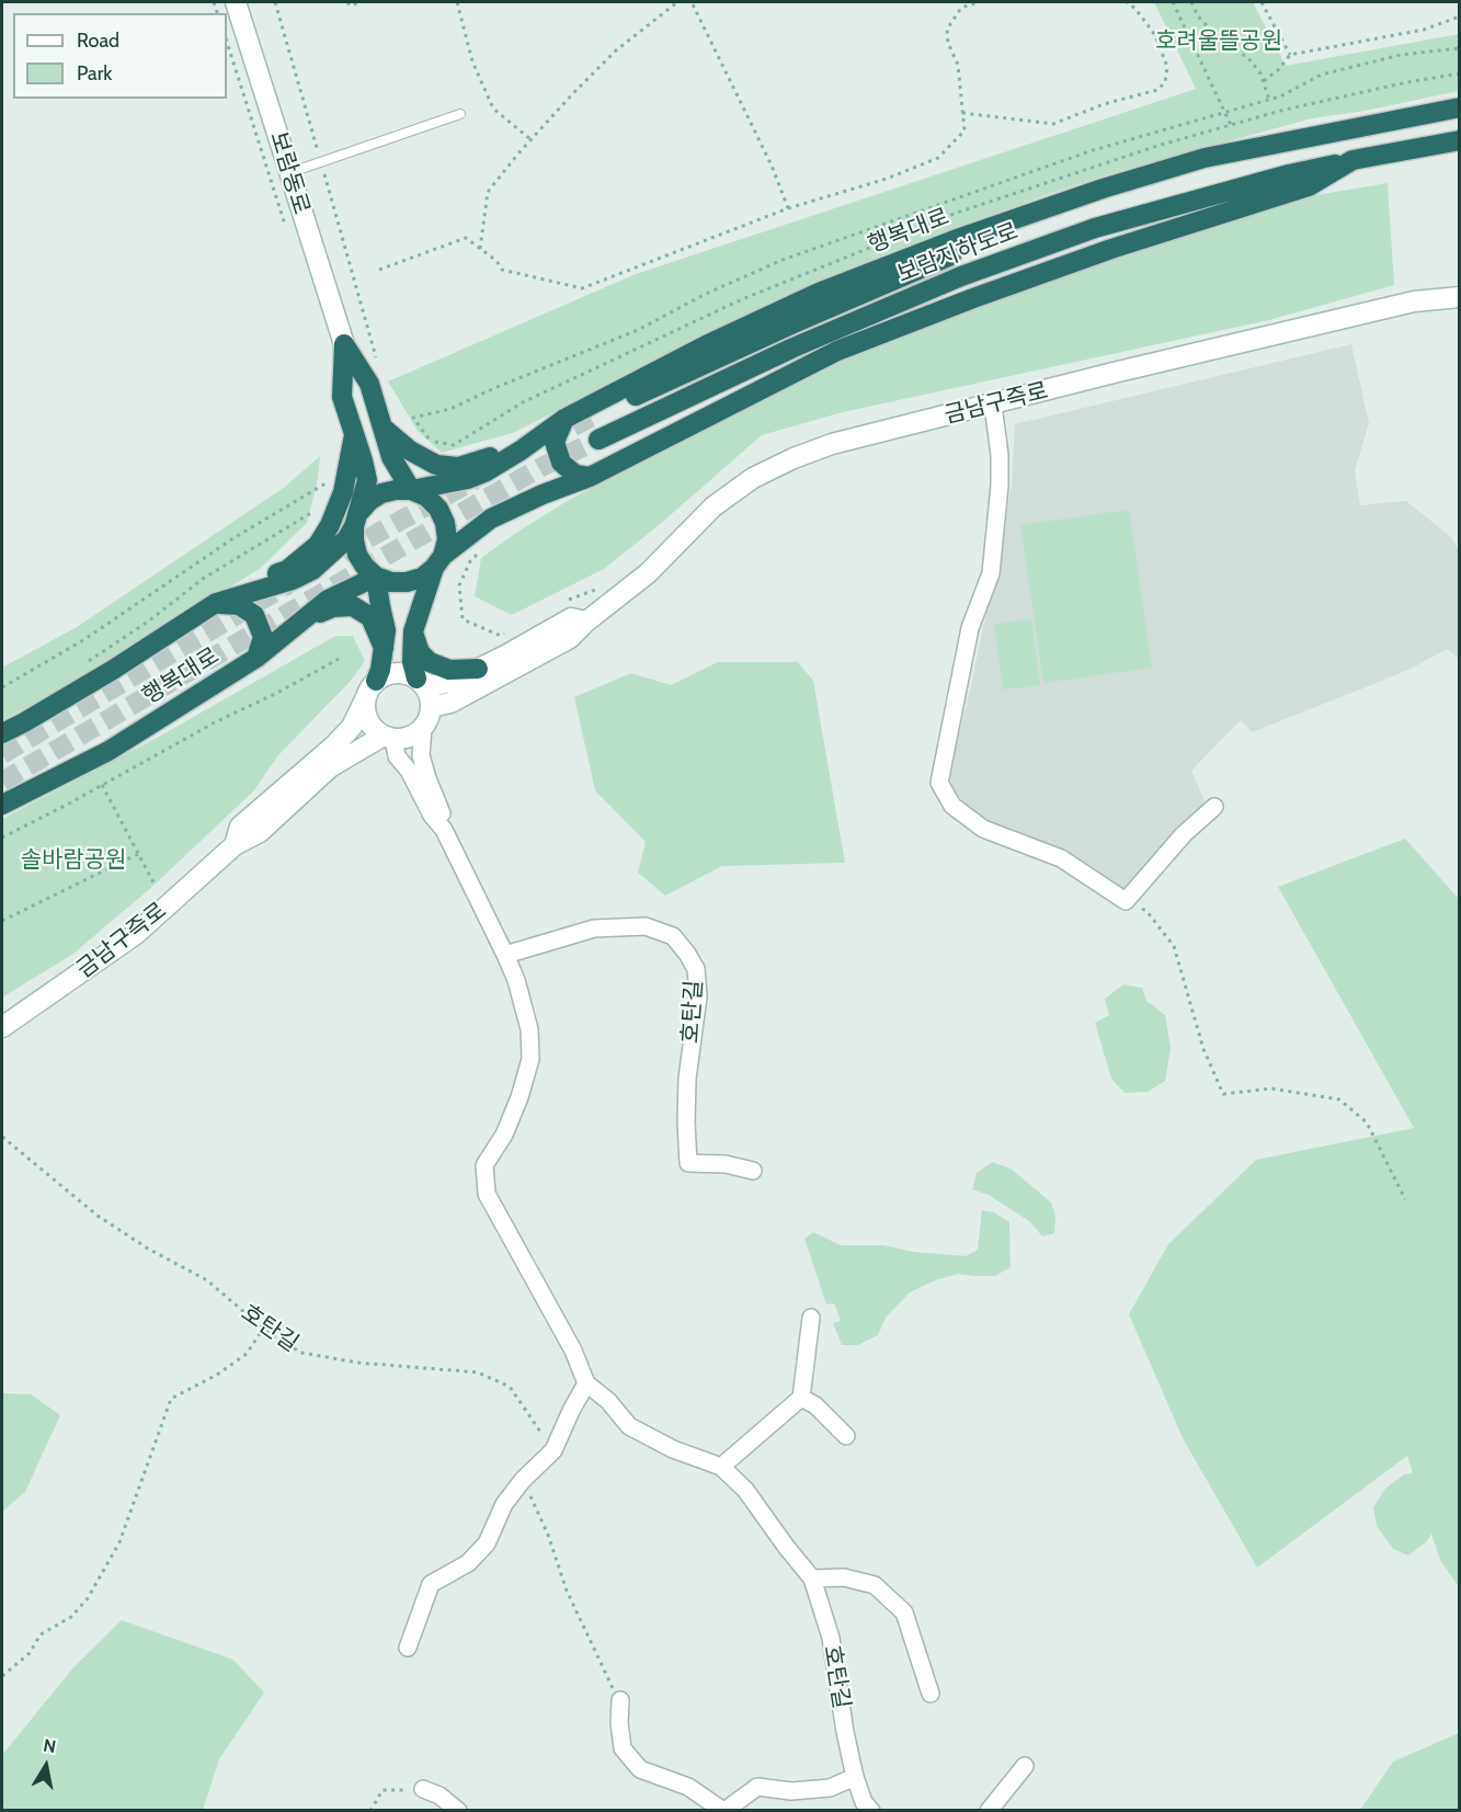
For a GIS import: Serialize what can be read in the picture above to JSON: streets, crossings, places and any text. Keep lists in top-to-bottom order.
{
  "streets": {
    "highway": ["행복대로", "보람지하도로"],
    "main road": ["보람동로", "금남구즉로"],
    "street": ["호탄길"]
  },
  "crossings": [
    ["행복대로", "보람지하도로"],
    ["금남구즉로", "호탄길"]
  ],
  "parks": ["호려울뜰공원", "솔바람공원"],
  "legend": ["Road", "Park"],
  "north": "top"
}
